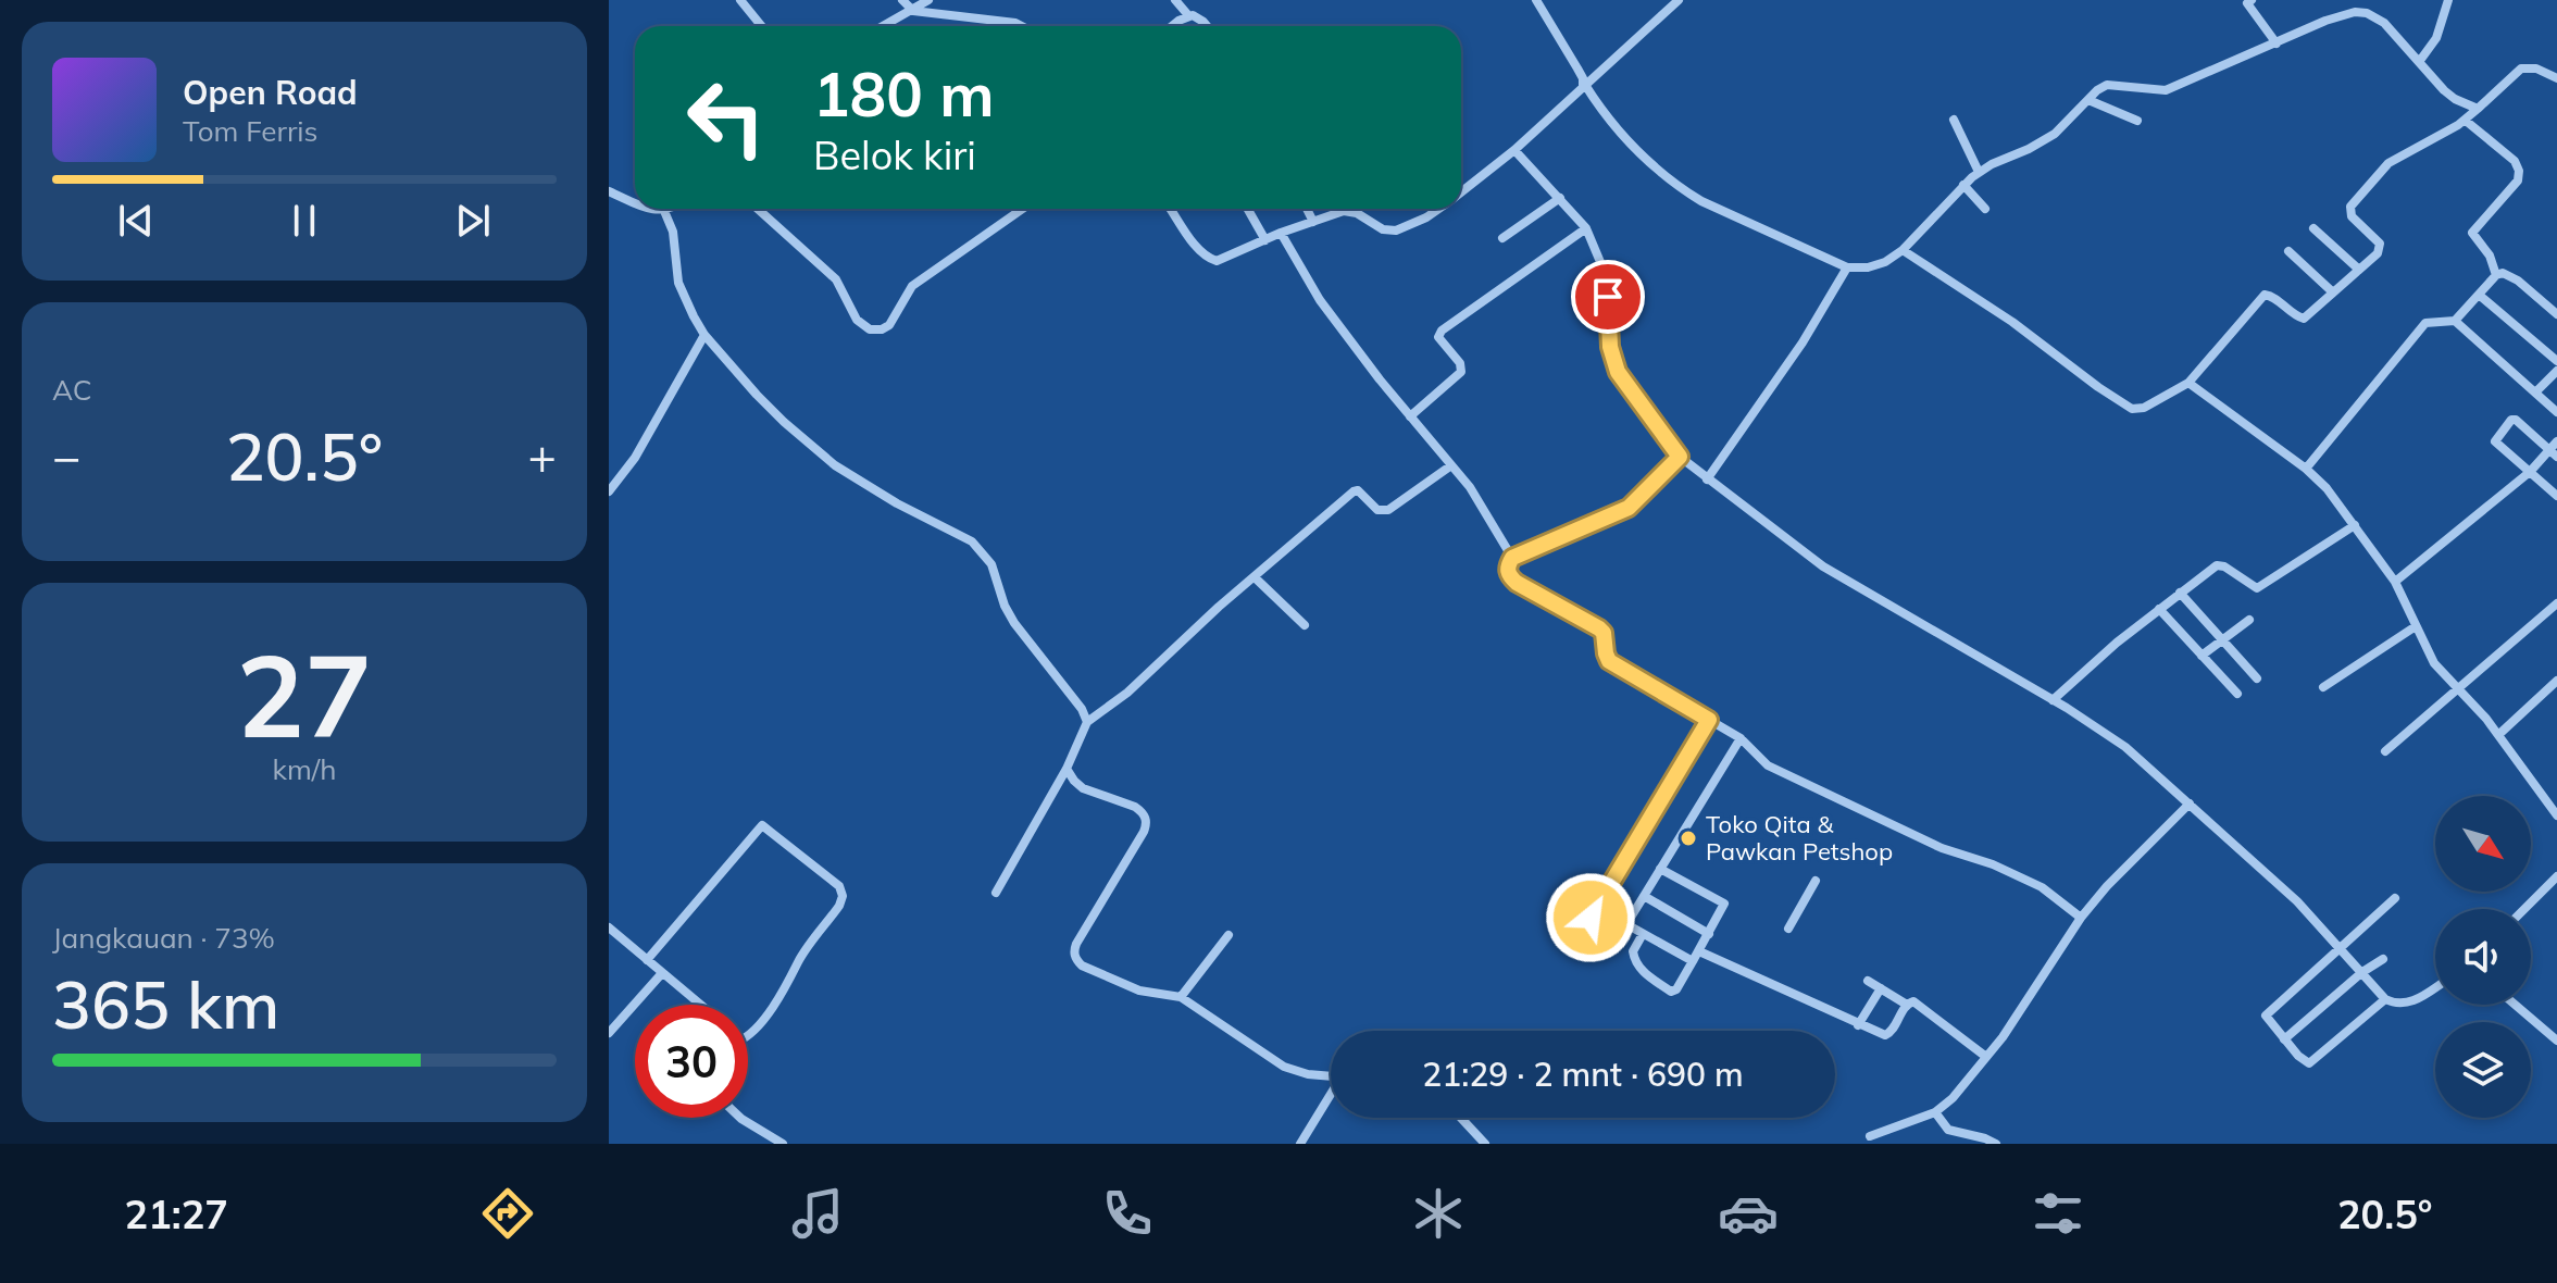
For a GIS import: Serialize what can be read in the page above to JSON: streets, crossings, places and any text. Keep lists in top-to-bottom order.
{
  "places": ["Toko Qita & Pawkan Petshop"],
  "north": "bottom right",
  "page": {
    "turn": ["180 m", "Belok kiri"],
    "song": ["Open Road", "Tom Ferris"],
    "tile": [
      "AC",
      ["27", "km/h"],
      ["Jangkauan · 73%", "365 km"]
    ],
    "heat": ["−", "20.5°", "+"],
    "limit": "30",
    "trip": "21:29 · 2 mnt · 690 m",
    "tabs": ["21:27", "20.5°"]
  }
}
